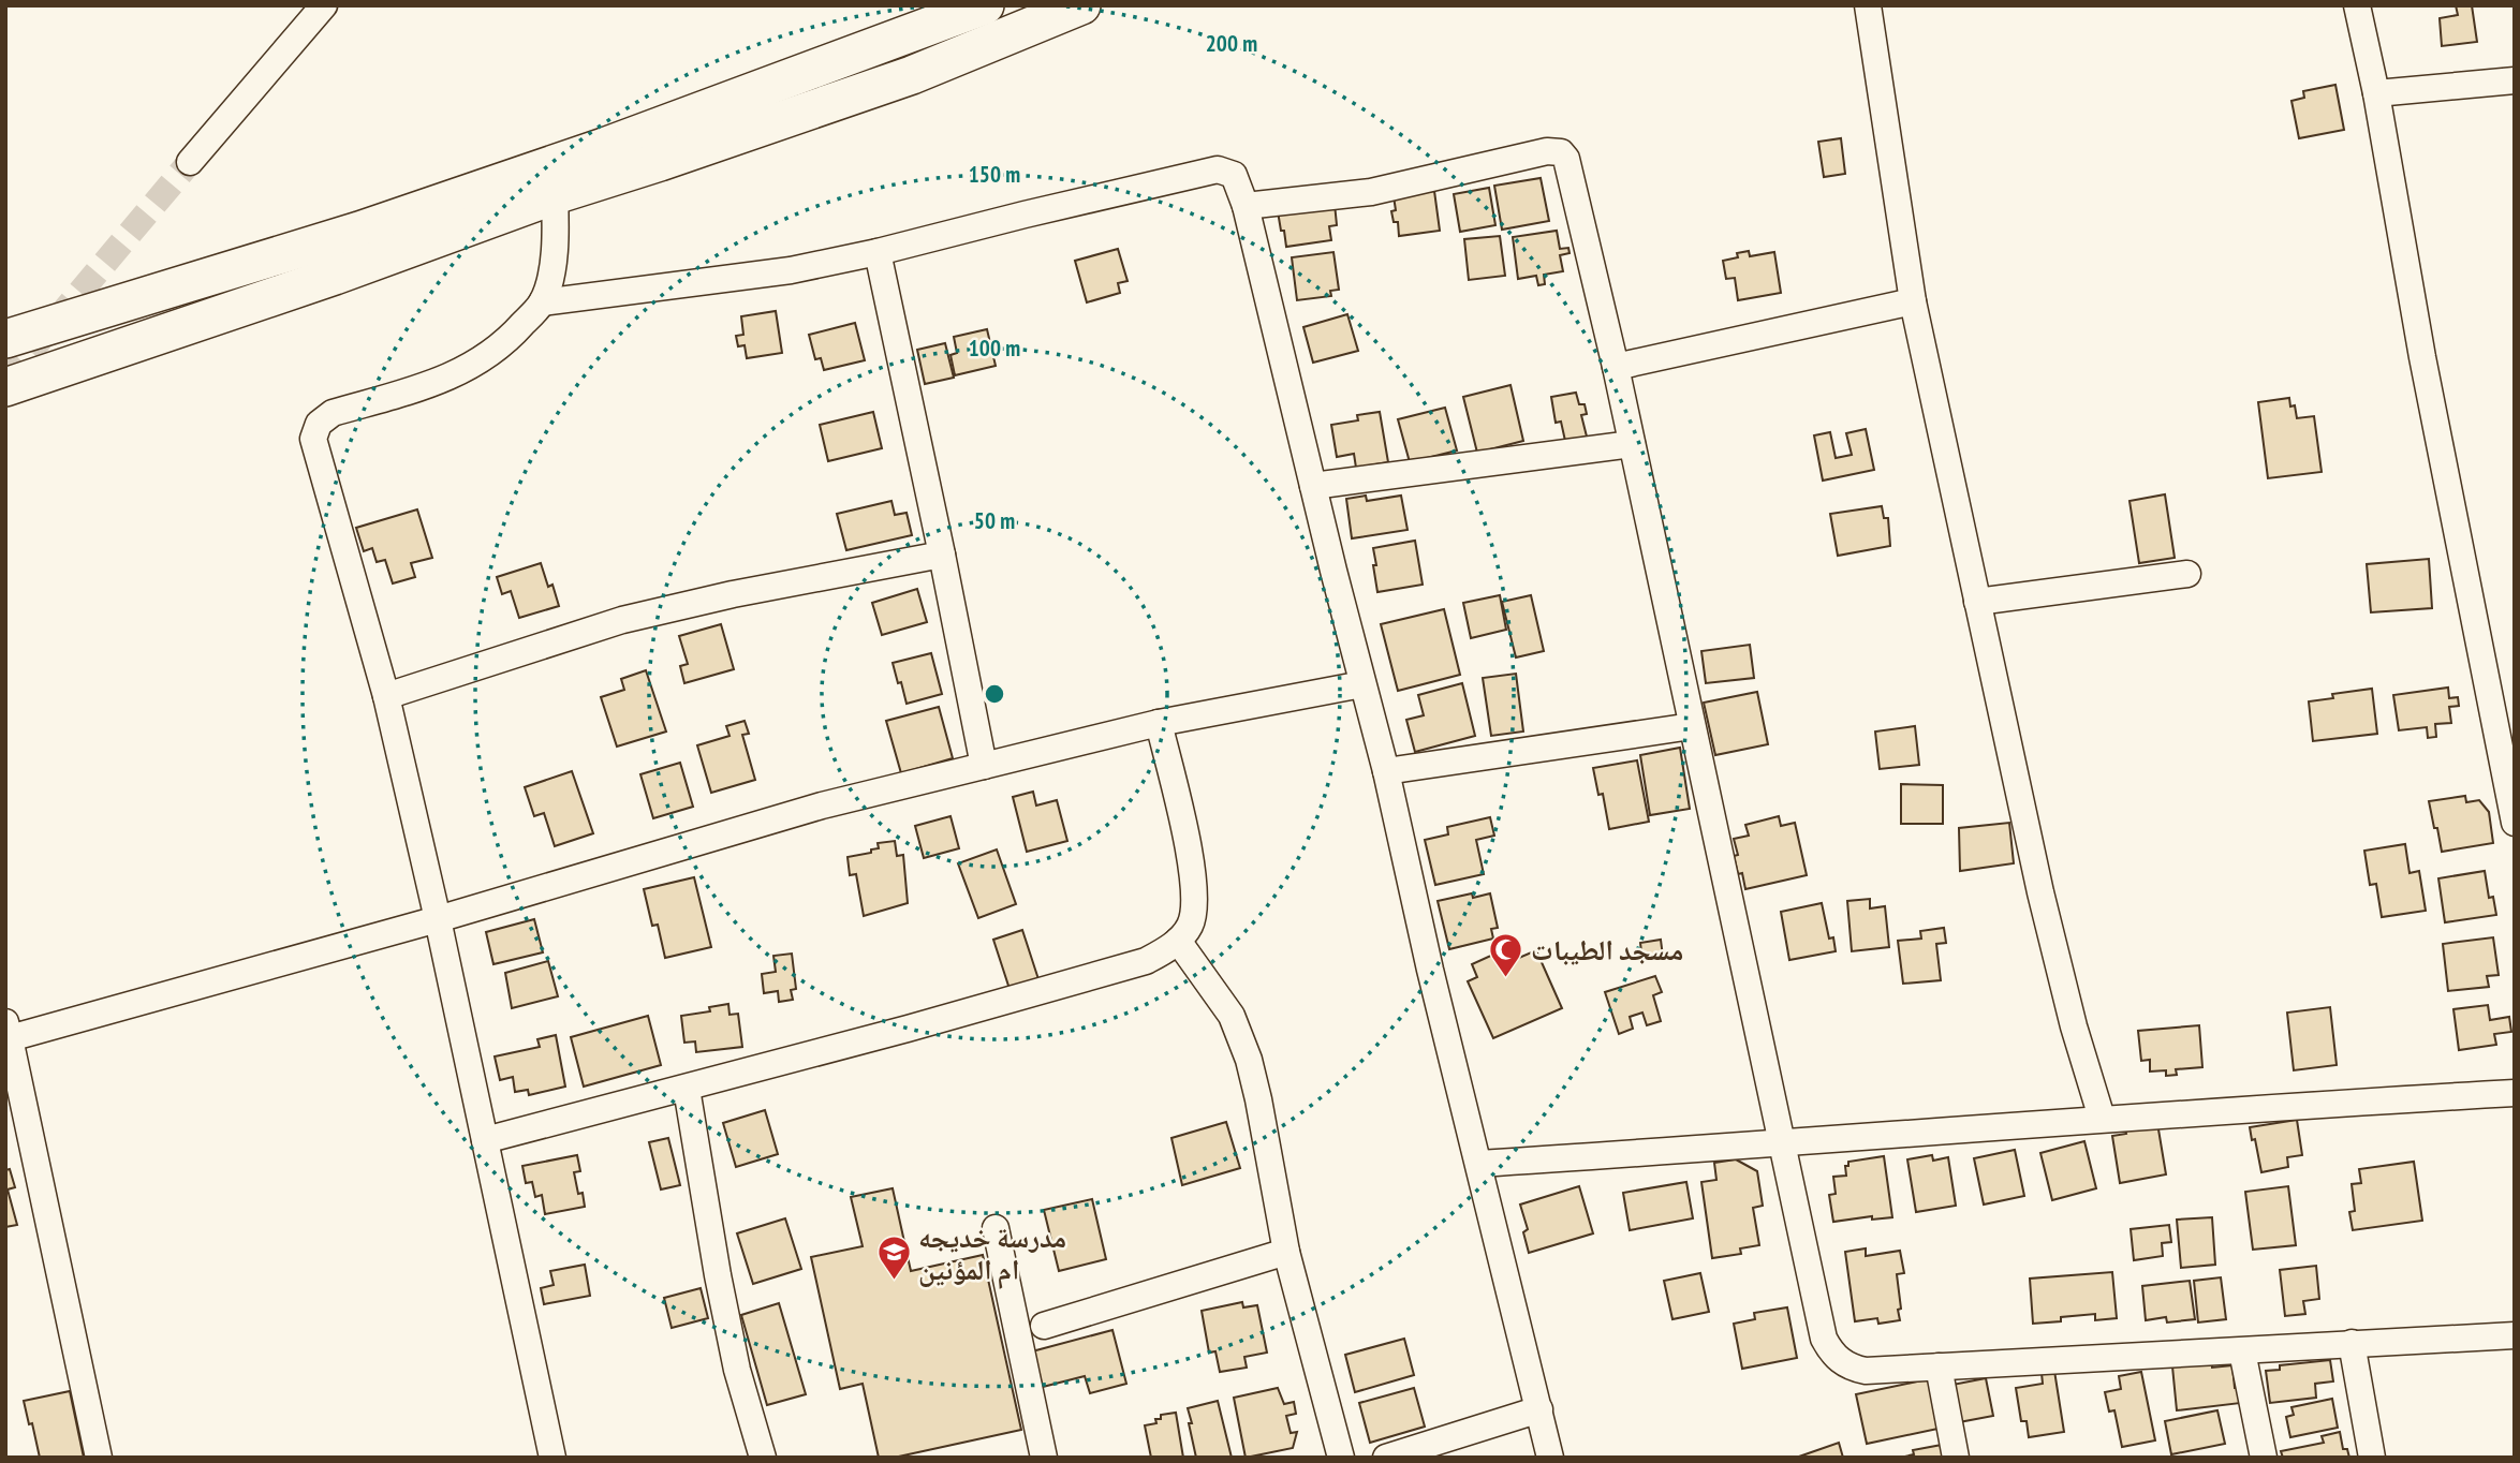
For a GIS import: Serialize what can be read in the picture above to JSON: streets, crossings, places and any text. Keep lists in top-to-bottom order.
{
  "places": {
    "mosque": ["مسجد الطيبات"],
    "school or university": ["مدرسة خديجه ام المؤنين"]
  },
  "rings": [
    "200 m",
    "150 m",
    "100 m",
    "50 m"
  ]
}
